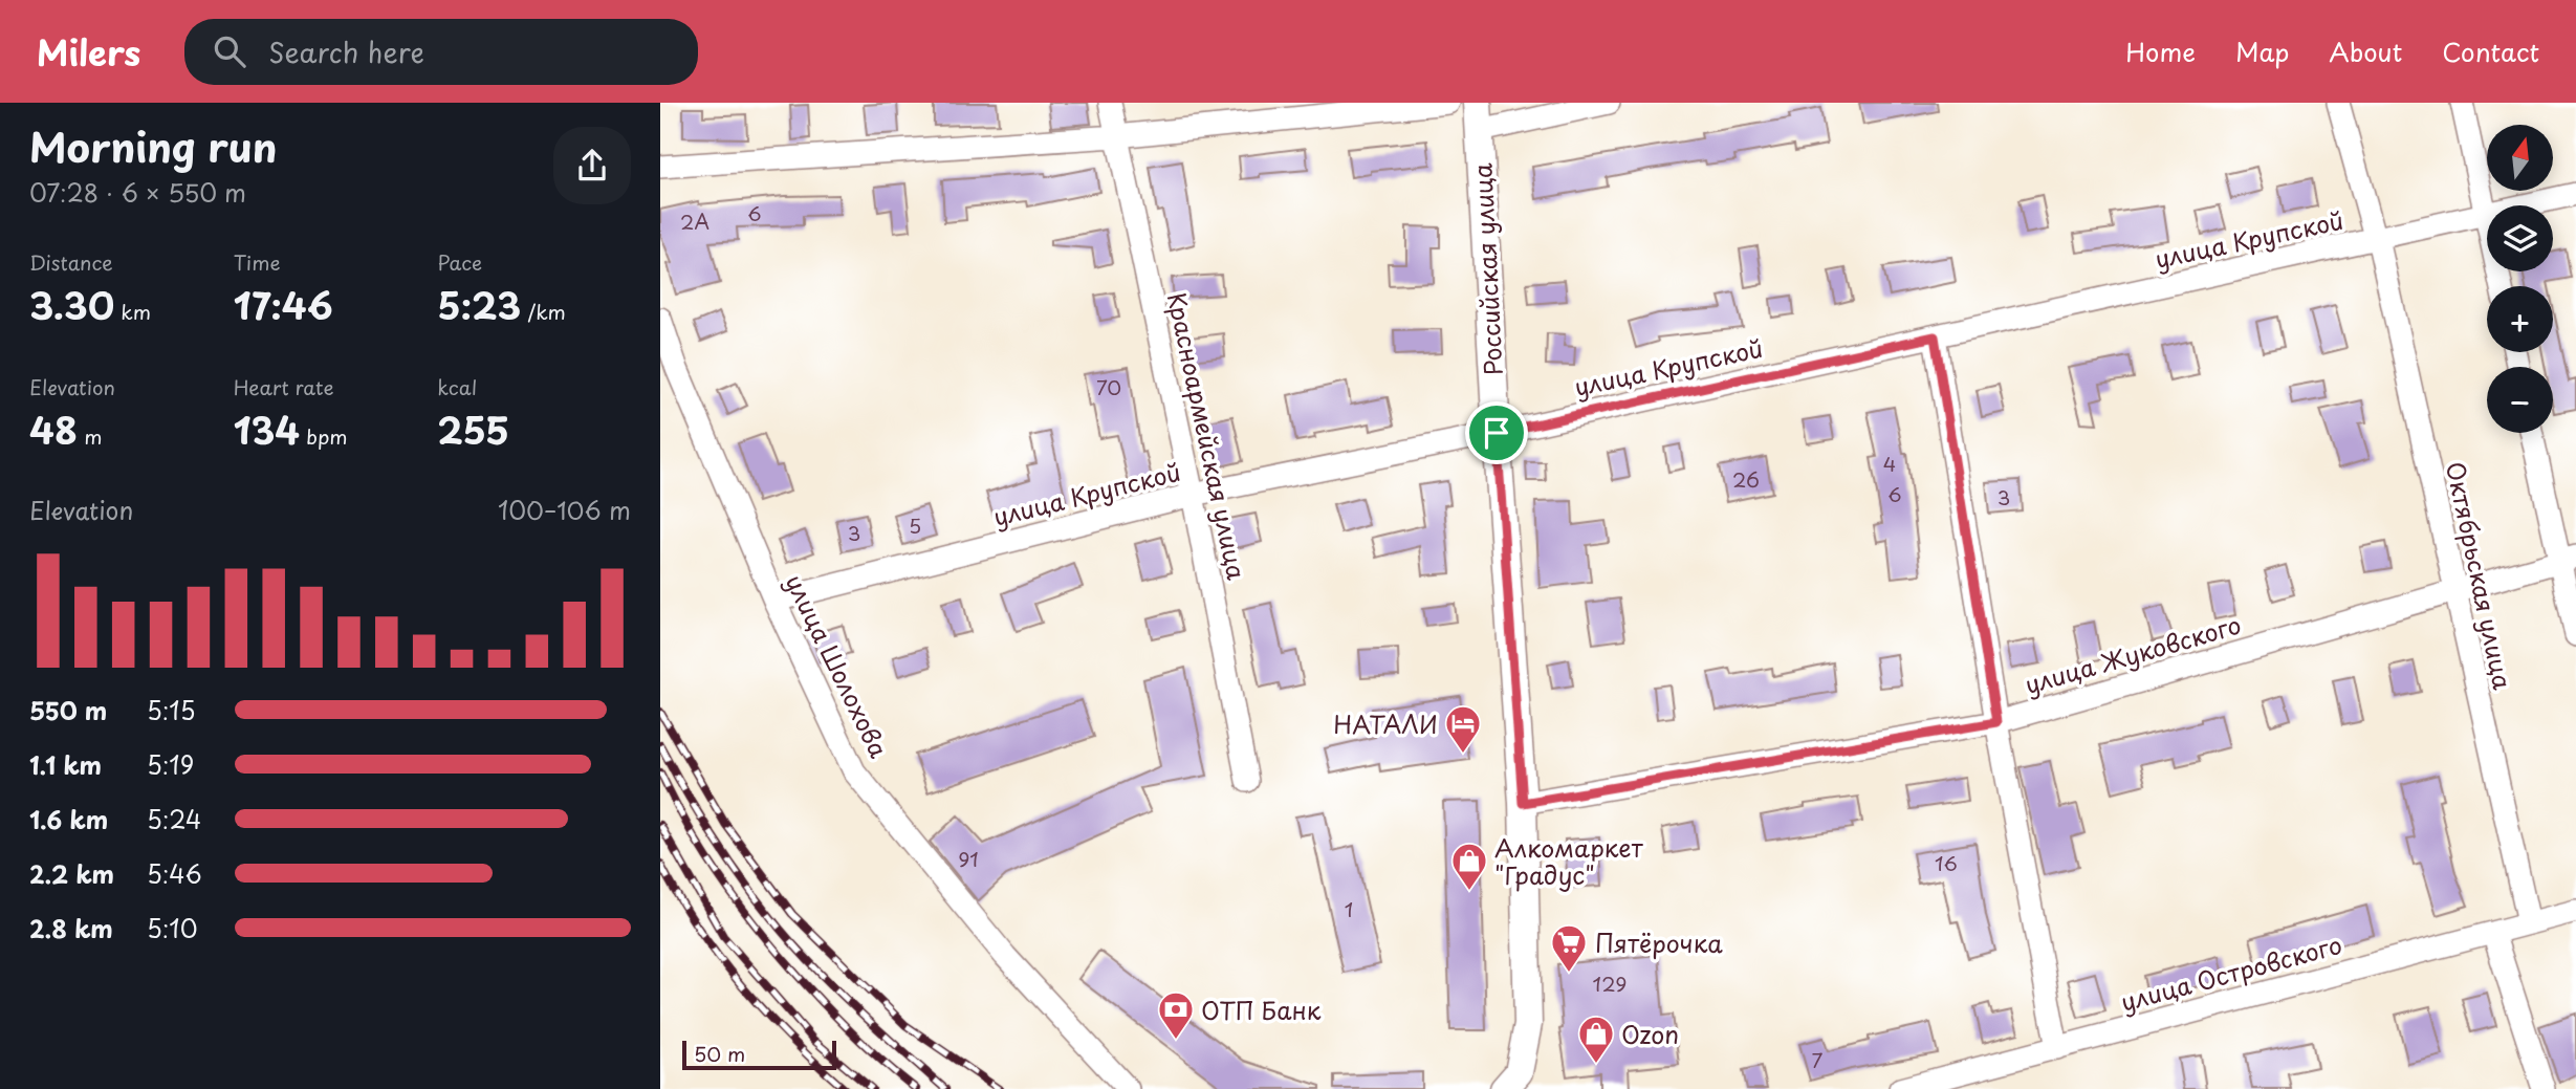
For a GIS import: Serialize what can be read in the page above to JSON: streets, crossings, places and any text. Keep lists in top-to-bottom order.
{
  "streets": {
    "main road": ["Российская улица"],
    "street": [
      "улица Крупской",
      "Красноармейская улица",
      "Октябрьская улица",
      "улица Жуковского",
      "улица Шолохова",
      "улица Островского"
    ]
  },
  "crossings": [
    ["улица Крупской", "Российская улица"],
    ["улица Крупской", "Красноармейская улица"],
    ["улица Крупской", "Октябрьская улица"],
    ["улица Крупской", "улица Шолохова"],
    ["Российская улица", "улица Жуковского"],
    ["Октябрьская улица", "улица Жуковского"],
    ["Октябрьская улица", "улица Островского"]
  ],
  "places": {
    "hotel": ["НАТАЛИ"],
    "shop": ["Алкомаркет \"Градус\"", "Ozon"],
    "supermarket": ["Пятёрочка"],
    "bank": ["ОТП Банк"]
  },
  "house_numbers": [
    "6",
    "2А",
    "70",
    "4",
    "26",
    "6",
    "3",
    "5",
    "3",
    "91",
    "16",
    "1",
    "129",
    "7"
  ],
  "scale_bar": "50 m",
  "north": "top",
  "page": {
    "header": "Milers",
    "search": "Search here",
    "nav": [
      "Home",
      "Map",
      "About",
      "Contact"
    ],
    "heading": ["Morning run", "07:28 · 6 × 550 m"],
    "map_buttons": ["+", "−"],
    "stats": [
      ["Distance", "3.30 km"],
      ["Time", "17:46"],
      ["Pace", "5:23 /km"],
      ["Elevation", "48 m"],
      ["Heart rate", "134 bpm"],
      ["kcal", "255"]
    ],
    "chart": ["Elevation", "100–106 m"],
    "list": [
      {
        "name": "550 m",
        "note": "5:15"
      },
      {
        "name": "1.1 km",
        "note": "5:19"
      },
      {
        "name": "1.6 km",
        "note": "5:24"
      },
      {
        "name": "2.2 km",
        "note": "5:46"
      },
      {
        "name": "2.8 km",
        "note": "5:10"
      }
    ],
    "scale": "50 m"
  }
}
